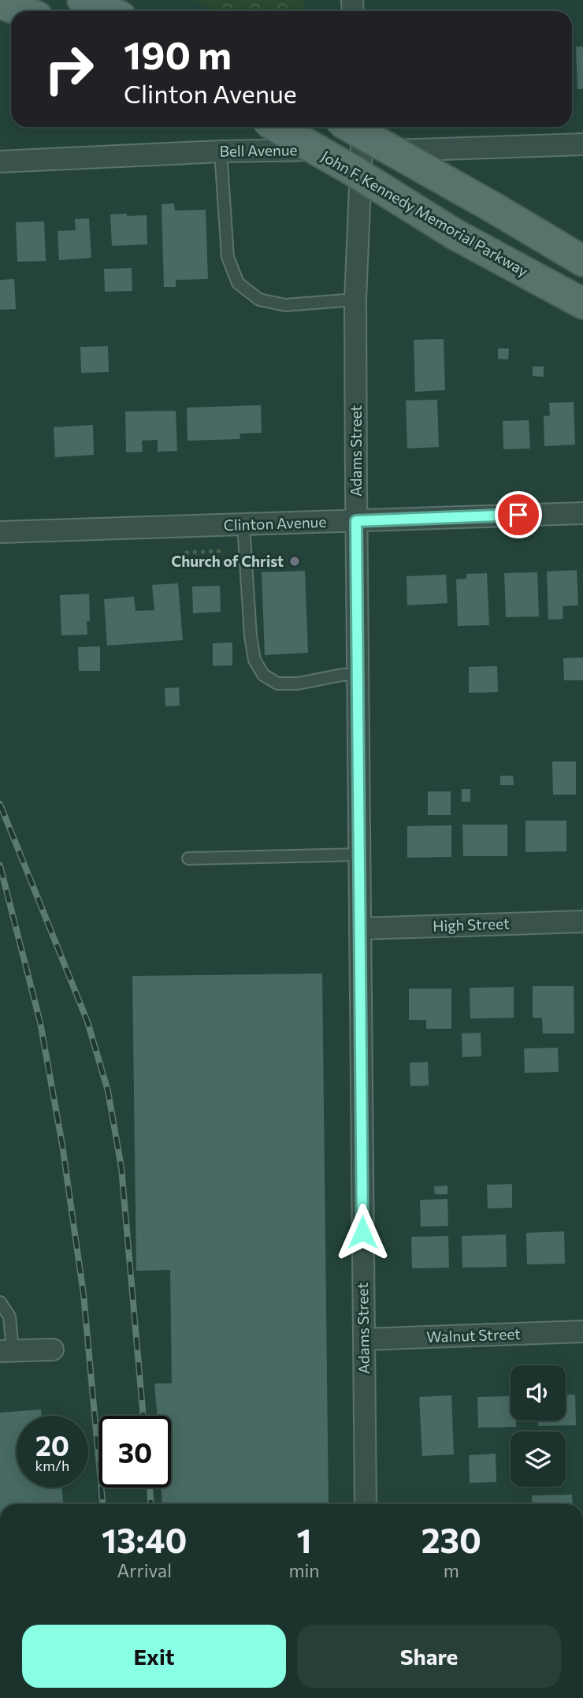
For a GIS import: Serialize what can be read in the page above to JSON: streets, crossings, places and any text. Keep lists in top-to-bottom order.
{
  "streets": {
    "main road": ["John F. Kennedy Memorial Parkway"],
    "street": [
      "Bell Avenue",
      "Adams Street",
      "Clinton Avenue",
      "High Street",
      "Walnut Street"
    ]
  },
  "crossings": [
    ["Bell Avenue", "Adams Street"],
    ["Adams Street", "Clinton Avenue"],
    ["Adams Street", "High Street"],
    ["Adams Street", "Walnut Street"]
  ],
  "places": ["Church of Christ"],
  "page": {
    "turn": ["190 m", "Clinton Avenue"],
    "speed": "20 km/h",
    "limit": "30",
    "eta": [
      "13:40",
      "Arrival",
      "1",
      "min",
      "230",
      "m"
    ],
    "buttons": ["Exit", "Share"]
  }
}
